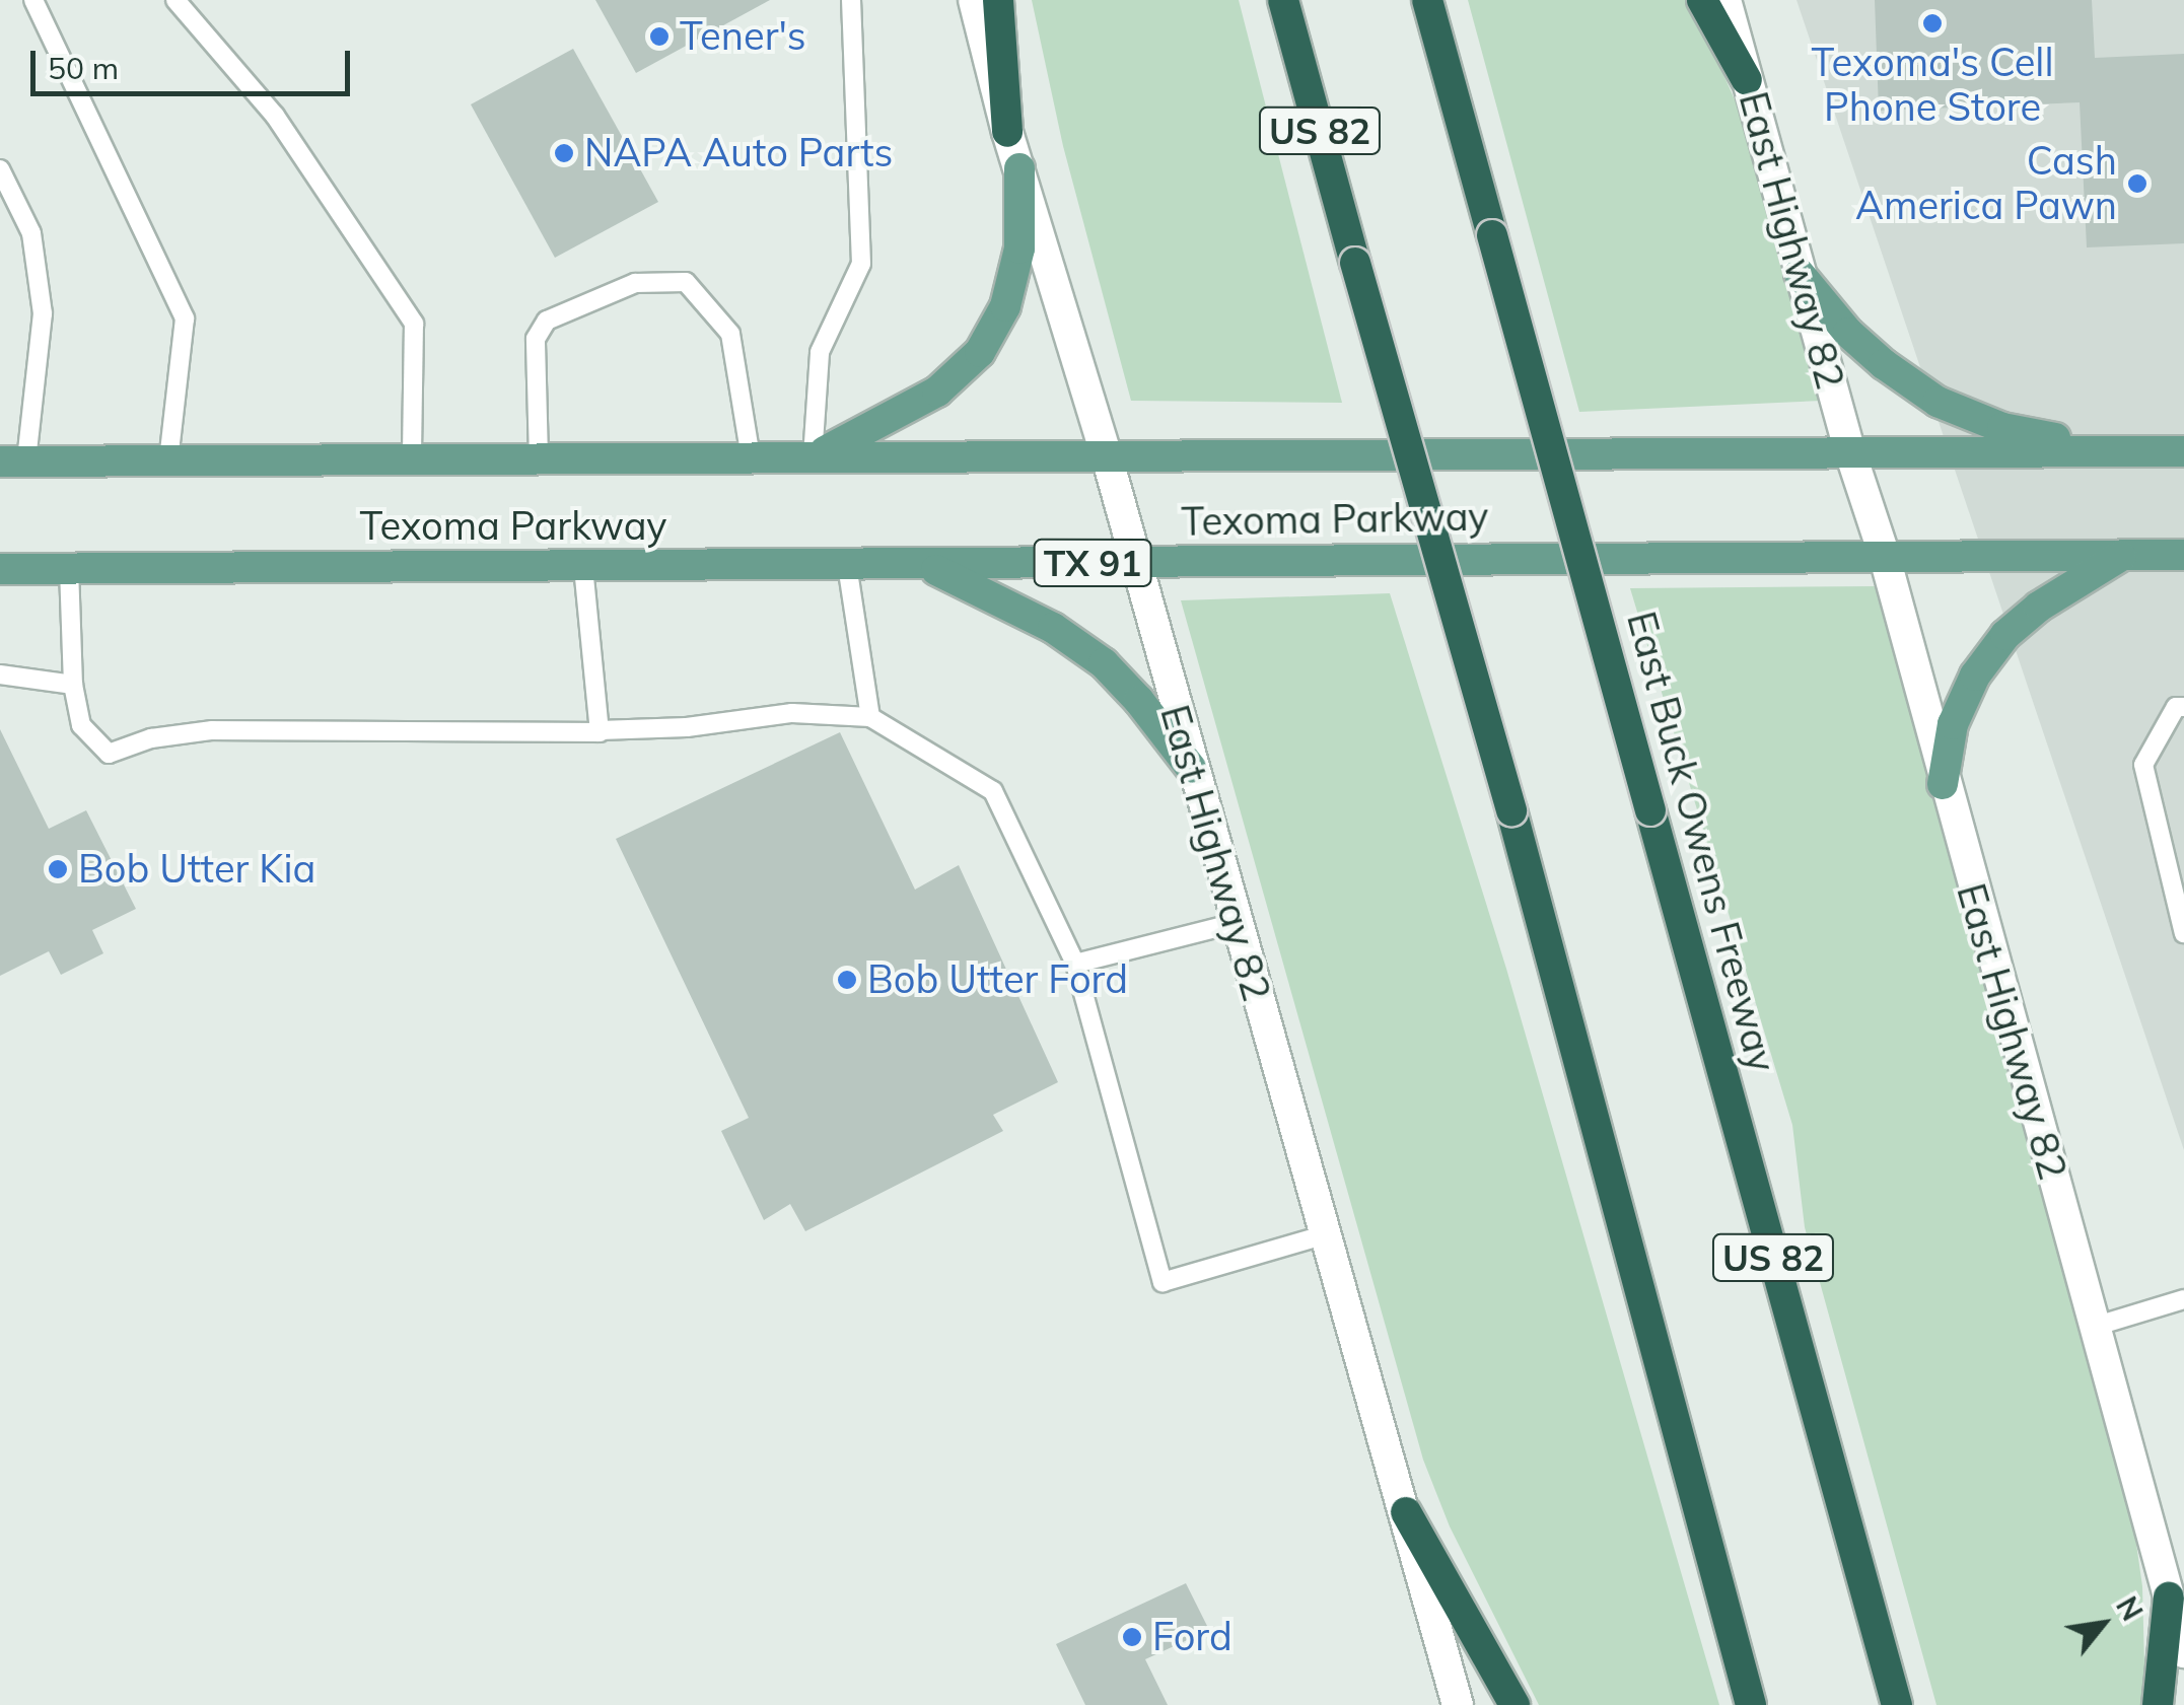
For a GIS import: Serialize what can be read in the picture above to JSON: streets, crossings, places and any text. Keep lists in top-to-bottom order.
{
  "streets": {
    "highway": ["US 82", "East Buck Owens Freeway"],
    "main road": ["East Highway 82", "Texoma Parkway", "TX 91"]
  },
  "crossings": [
    ["East Highway 82", "Texoma Parkway"]
  ],
  "places": [
    "Texoma's Cell Phone Store",
    "Tener's",
    "NAPA Auto Parts",
    "Cash America Pawn",
    "Bob Utter Kia",
    "Bob Utter Ford",
    "Ford"
  ],
  "scale_bar": "50 m",
  "north": "top right"
}
